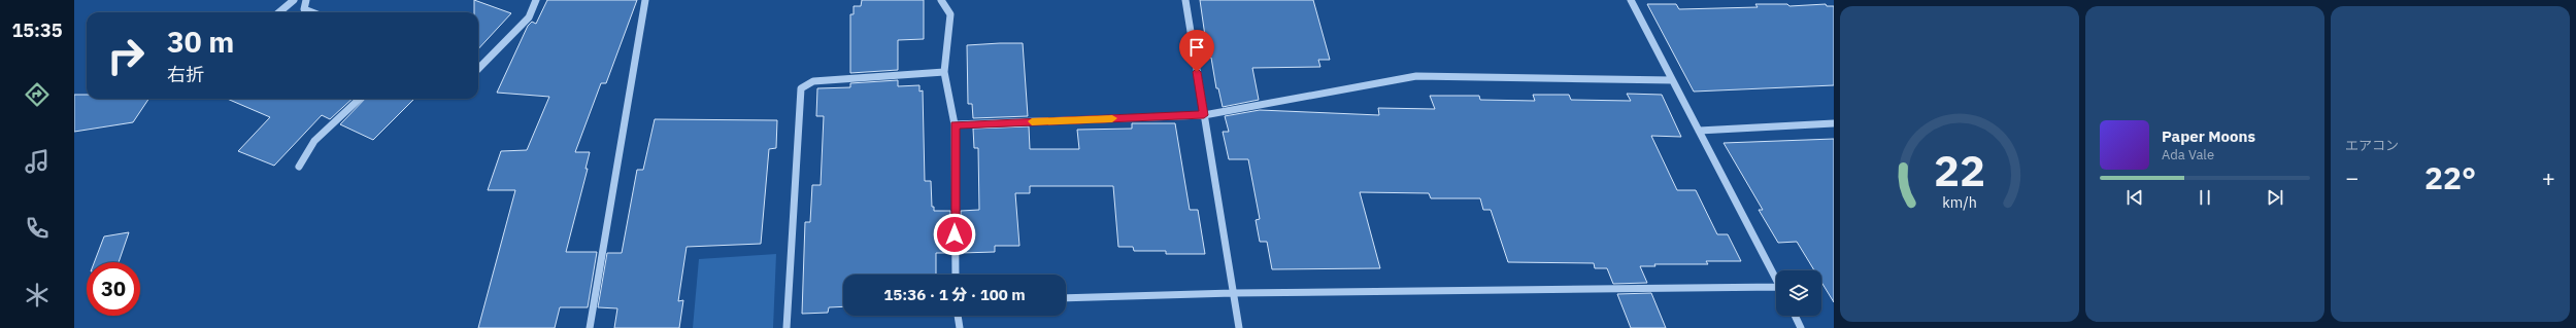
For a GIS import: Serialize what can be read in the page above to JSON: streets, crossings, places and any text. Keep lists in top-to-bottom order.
{
  "page": {
    "tabs": "15:35",
    "tile": "エアコン",
    "turn": ["30 m", "右折"],
    "song": ["Paper Moons", "Ada Vale"],
    "heat": ["−", "22°", "+"],
    "limit": "30",
    "trip": "15:36 · 1 分 · 100 m",
    "gauge": ["22", "km/h"]
  }
}
